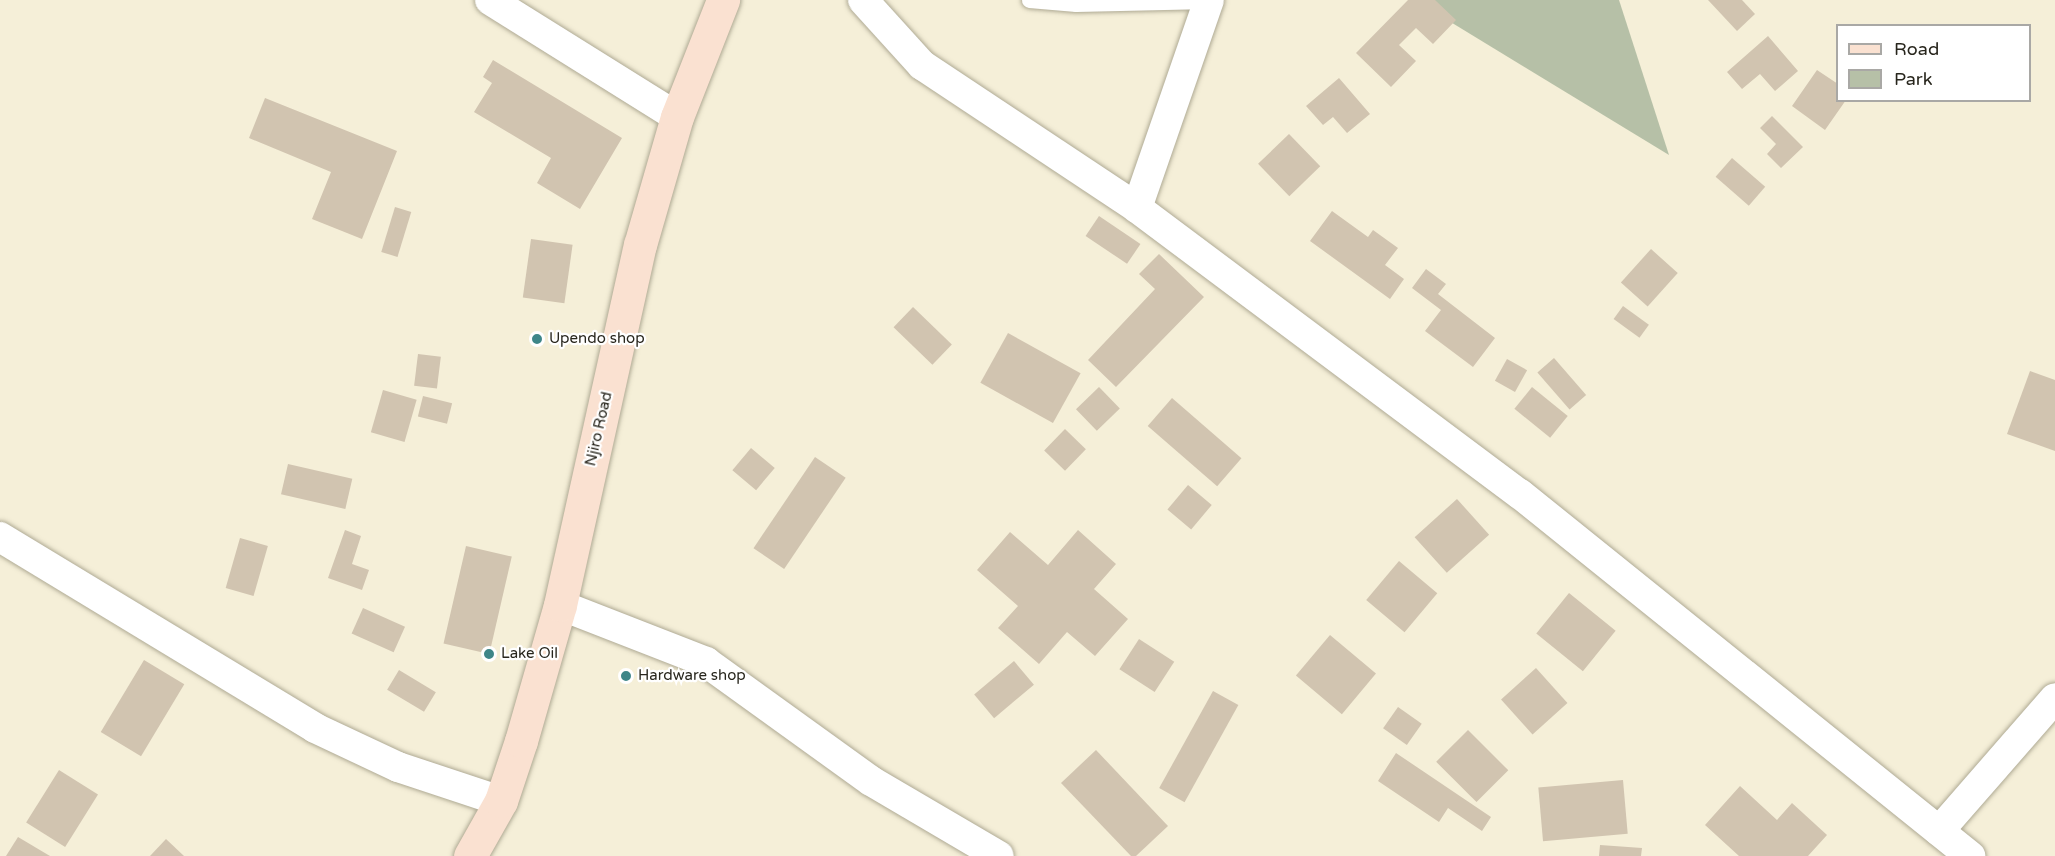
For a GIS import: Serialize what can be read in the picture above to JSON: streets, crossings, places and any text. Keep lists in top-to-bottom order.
{
  "streets": {
    "street": ["Njiro Road"]
  },
  "places": ["Upendo shop", "Lake Oil", "Hardware shop"],
  "legend": ["Road", "Park"]
}
